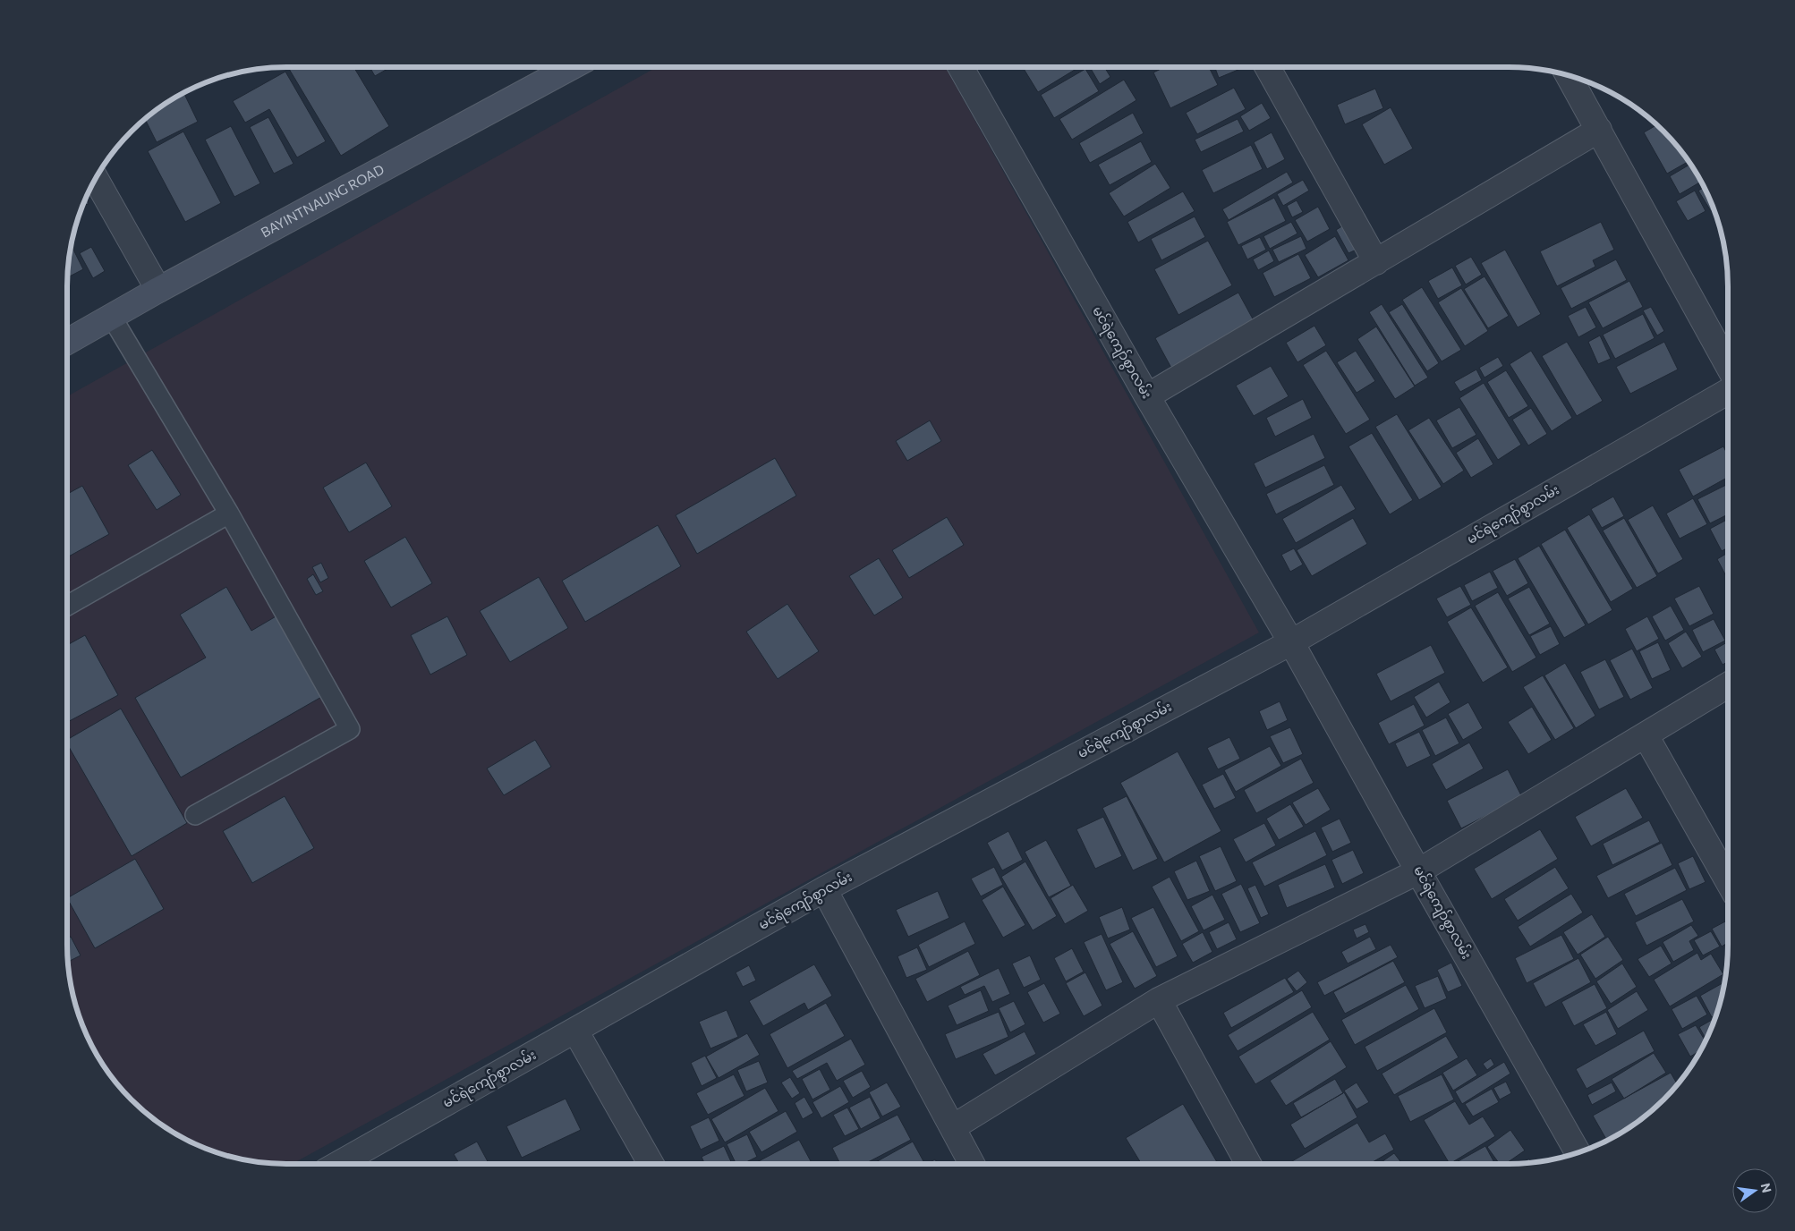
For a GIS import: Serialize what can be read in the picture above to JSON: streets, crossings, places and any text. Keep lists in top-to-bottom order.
{
  "streets": {
    "street": ["BAYINTNAUNG ROAD", "မင်ရဲကျော်စွာလမ်း"]
  },
  "north": "right"
}
